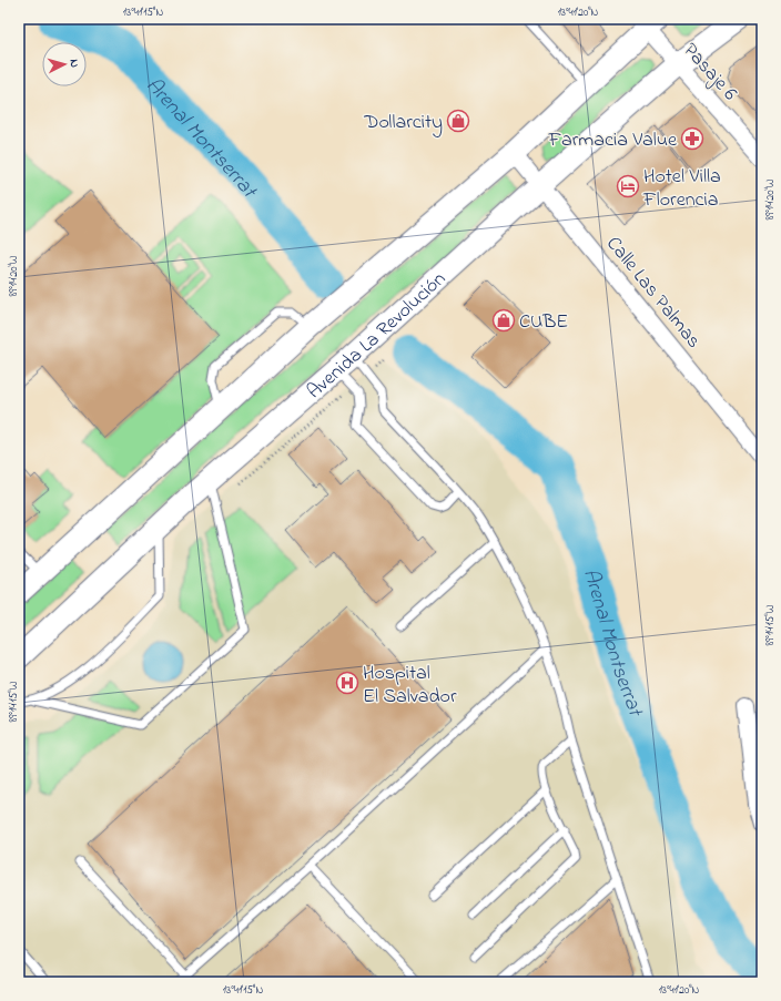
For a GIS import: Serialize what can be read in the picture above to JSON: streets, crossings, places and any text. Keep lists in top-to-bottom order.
{
  "streets": {
    "main road": ["Avenida La Revolución"],
    "street": ["Pasaje 6", "Calle Las Palmas"]
  },
  "crossings": [
    ["Pasaje 6", "Avenida La Revolución"],
    ["Calle Las Palmas", "Avenida La Revolución"]
  ],
  "water": ["Arenal Montserrat"],
  "places": {
    "shop": ["Dollarcity", "CUBE"],
    "pharmacy": ["Farmacia Value"],
    "hotel": ["Hotel Villa Florencia"],
    "hospital": ["Hospital El Salvador"]
  },
  "north": "right",
  "coordinates": [
    "13°41'15\"N",
    "13°41'20\"N",
    "89°14'20\"W",
    "89°14'15\"W"
  ]
}
